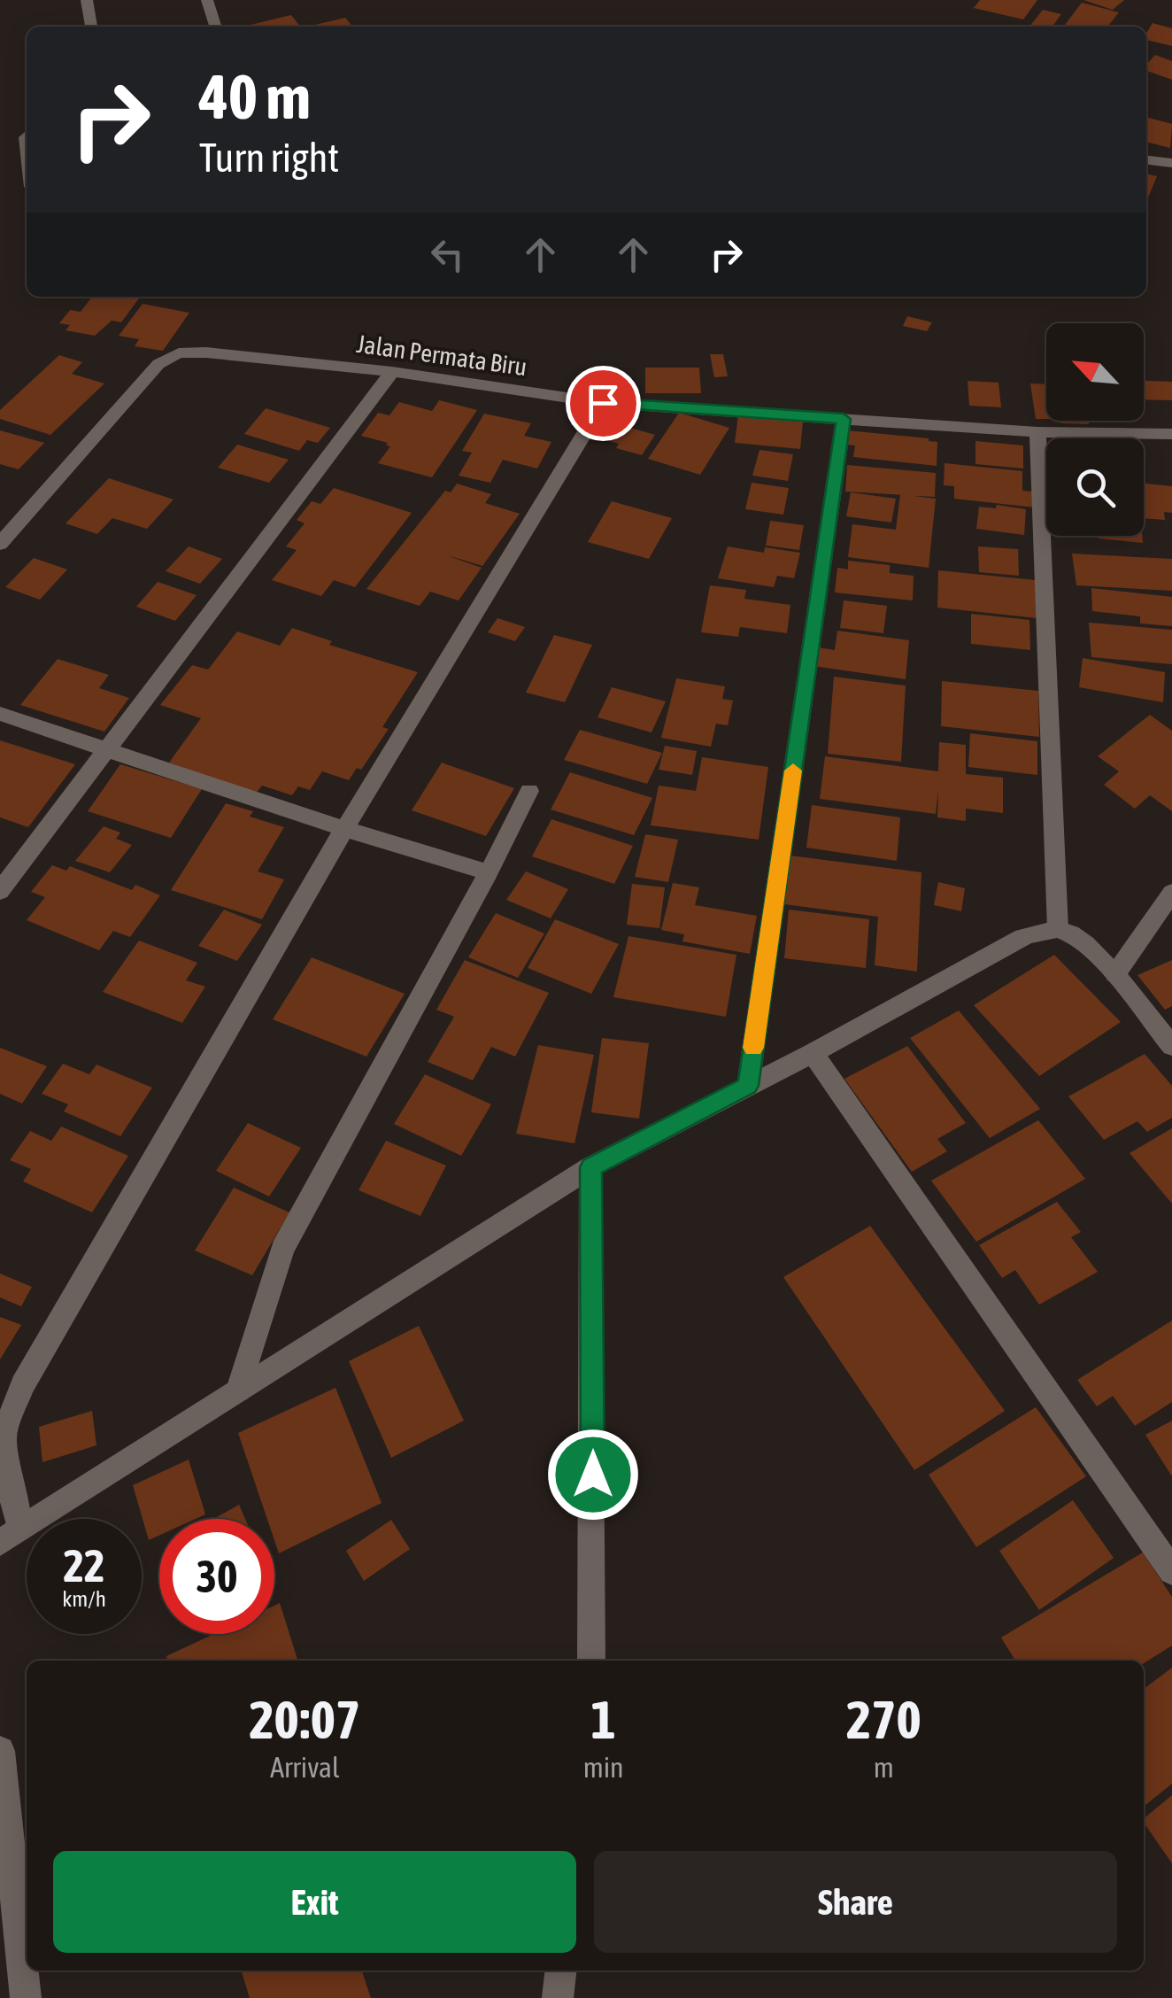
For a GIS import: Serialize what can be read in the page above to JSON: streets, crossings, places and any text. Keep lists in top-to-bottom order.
{
  "streets": {
    "street": ["Jalan Permata Biru"]
  },
  "north": "top left",
  "page": {
    "turn": ["40 m", "Turn right"],
    "speed": "22 km/h",
    "limit": "30",
    "eta": [
      "20:07",
      "Arrival",
      "1",
      "min",
      "270",
      "m"
    ],
    "buttons": ["Exit", "Share"]
  }
}
